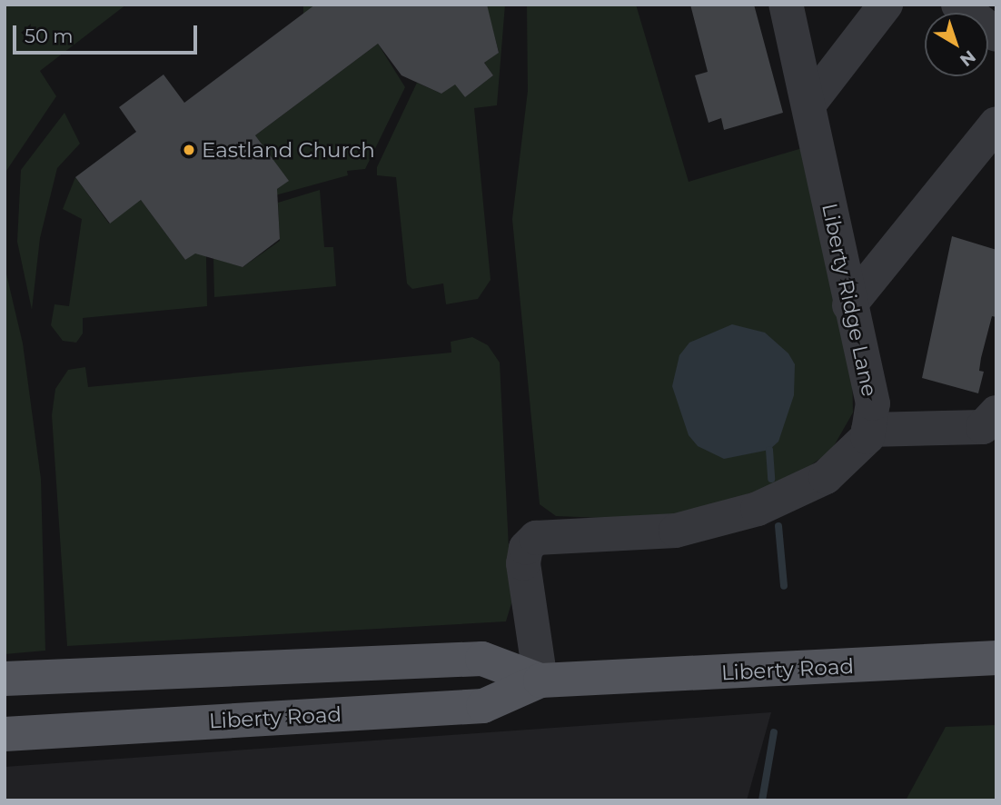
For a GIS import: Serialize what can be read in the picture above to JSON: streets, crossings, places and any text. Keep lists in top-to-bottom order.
{
  "streets": {
    "main road": ["Liberty Road"],
    "street": ["Liberty Ridge Lane"]
  },
  "places": ["Eastland Church"],
  "scale_bar": "50 m",
  "north": "bottom right"
}
